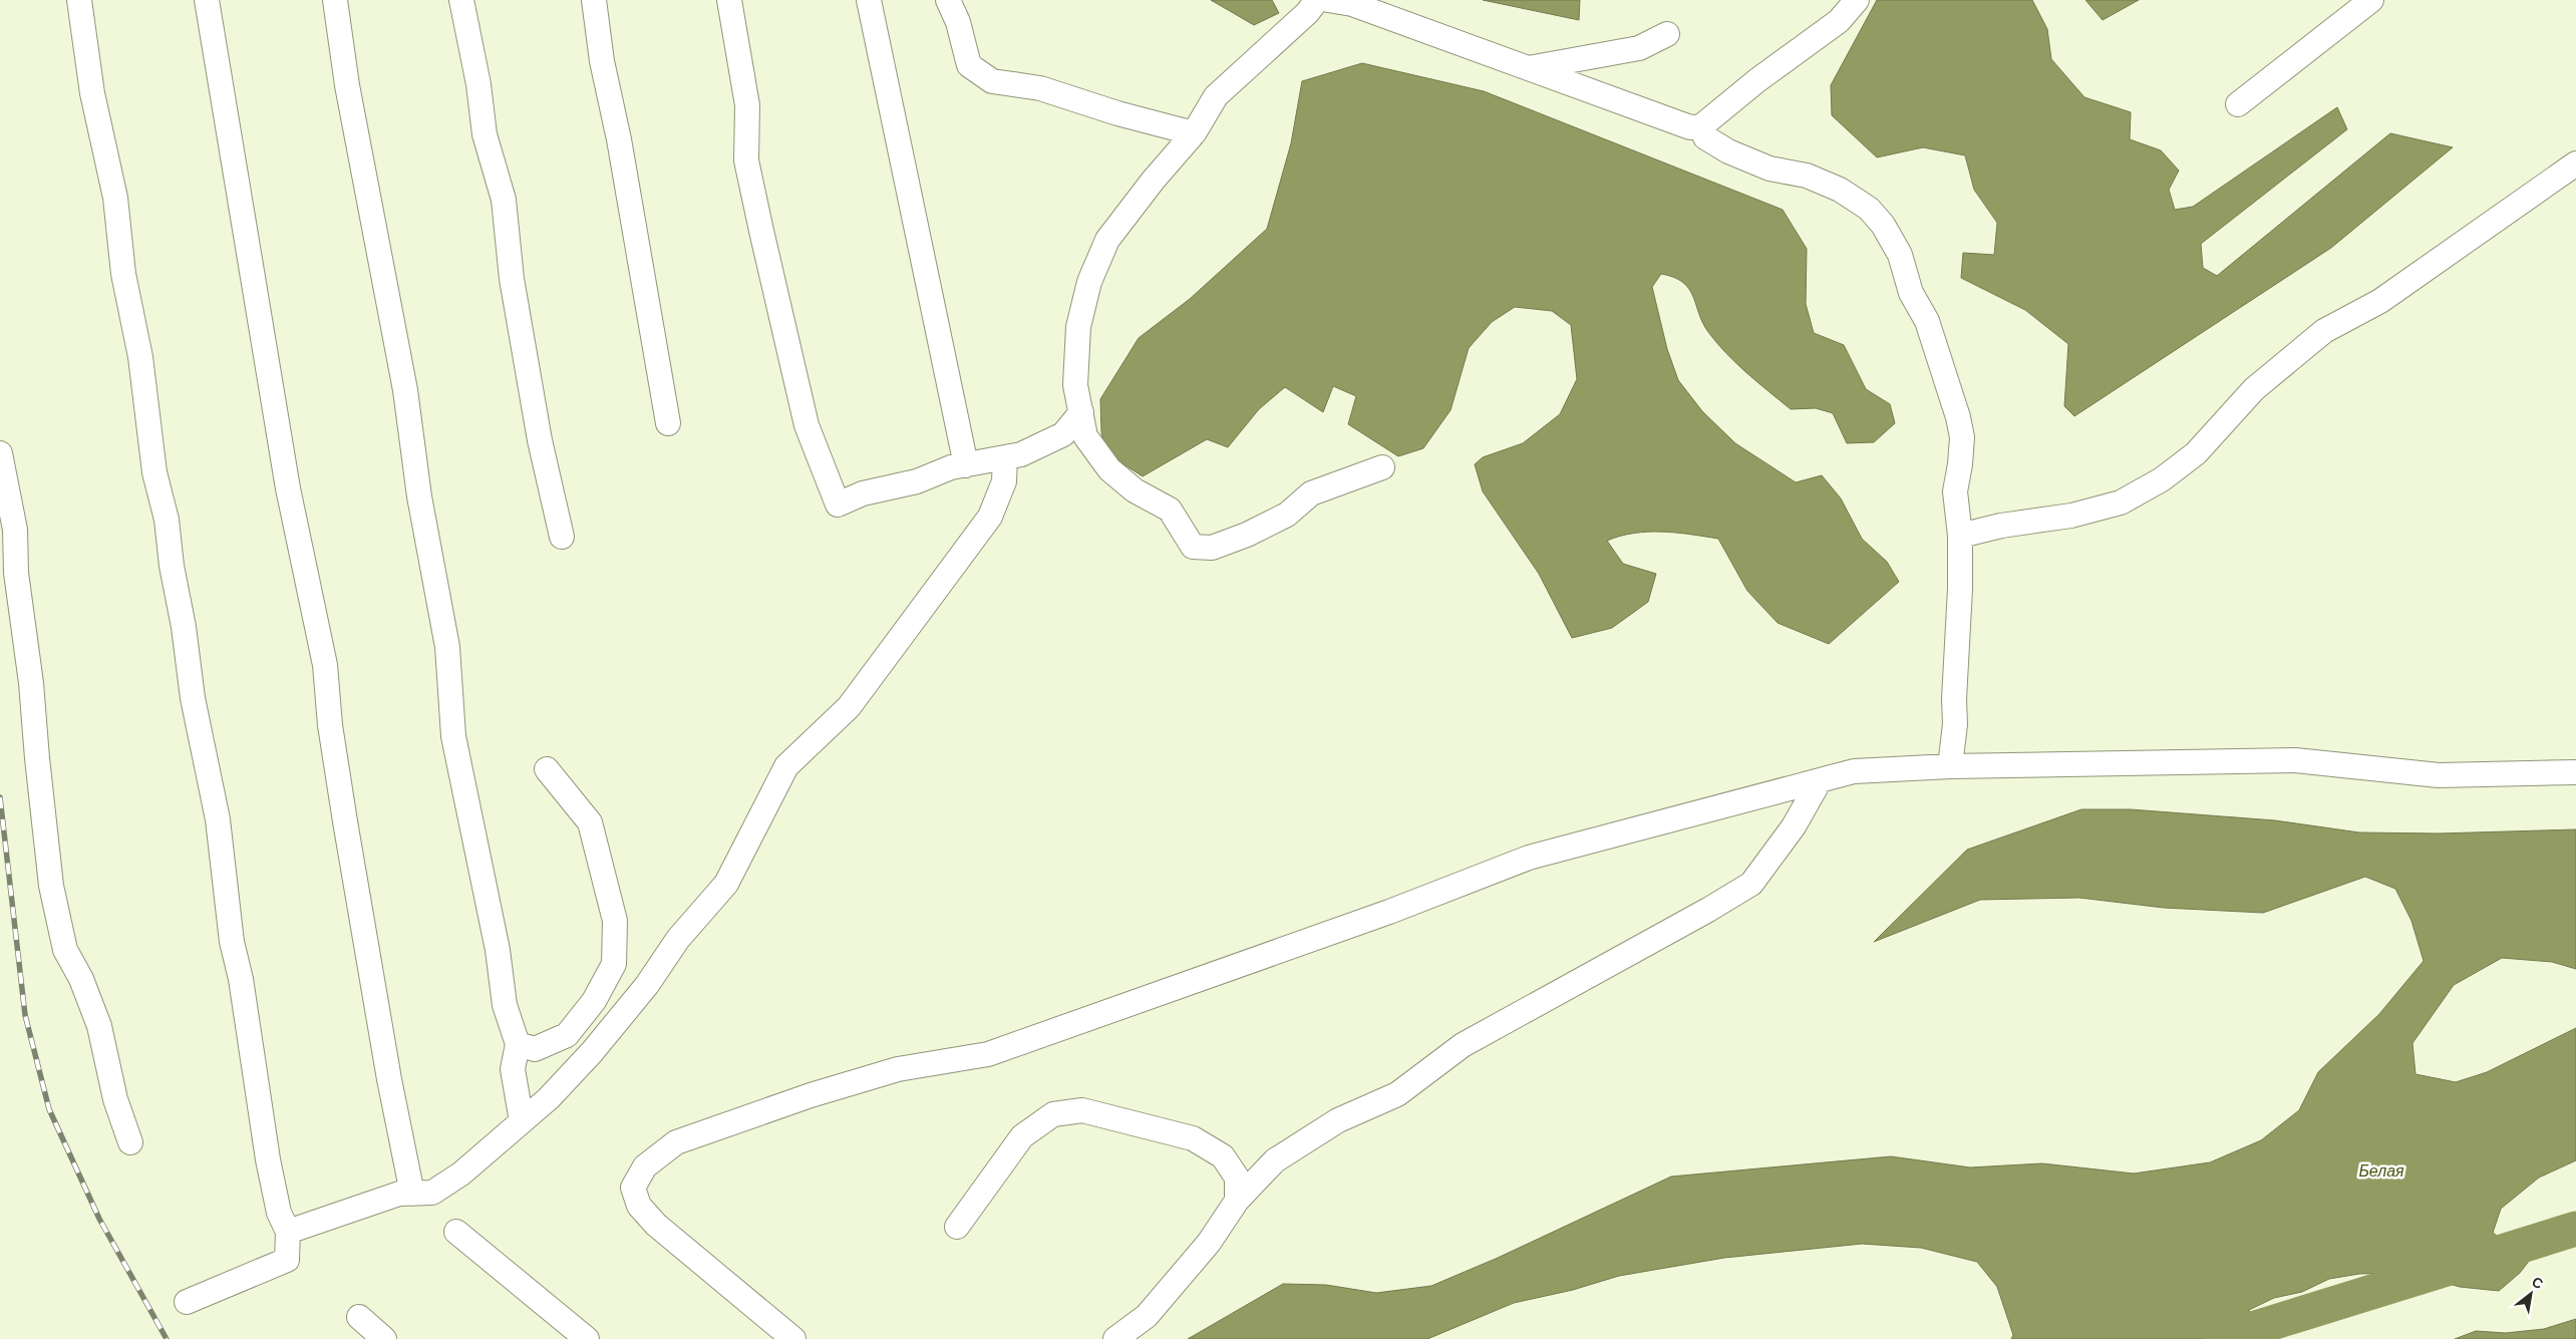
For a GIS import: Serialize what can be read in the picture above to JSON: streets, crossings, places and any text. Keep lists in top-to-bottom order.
{
  "water": ["Белая"],
  "north": "top right"
}
